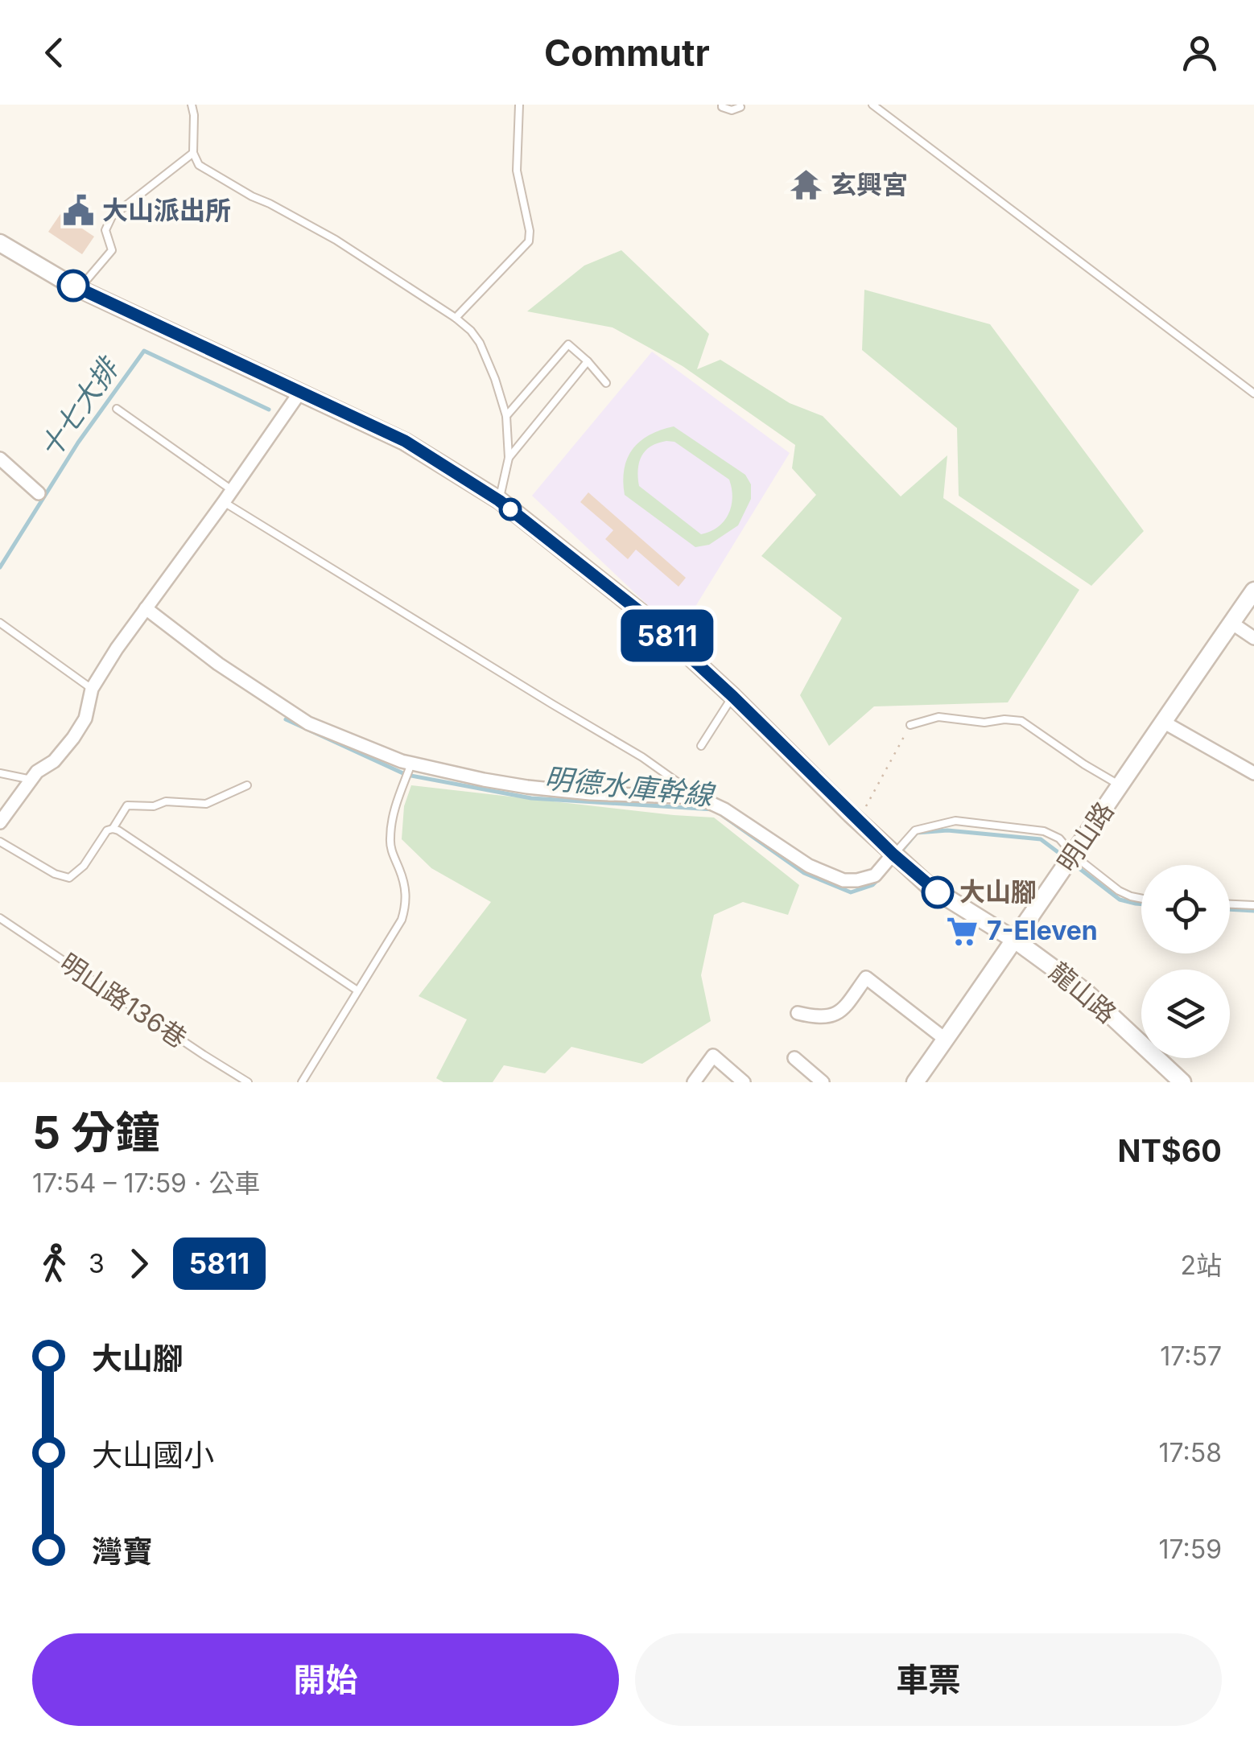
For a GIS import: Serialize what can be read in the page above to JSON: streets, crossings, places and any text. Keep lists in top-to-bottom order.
{
  "streets": {
    "street": ["明山路", "龍山路"],
    "lane": ["明山路136巷"]
  },
  "crossings": [
    ["明山路", "龍山路"]
  ],
  "water": ["十七大排", "明德水庫幹線"],
  "places": {
    "temple": ["玄興宮"],
    "public building": ["大山派出所"],
    "other": ["大山腳"],
    "supermarket": ["7-Eleven"]
  },
  "lines": ["bus line 5811"],
  "page": {
    "header": "Commutr",
    "on_map": "5811",
    "heading": ["5 分鐘", "17:54 – 17:59 · 公車", "NT$60"],
    "legs": ["3", "5811", "2站"],
    "list": [
      {
        "name": "大山腳",
        "value": "17:57"
      },
      {
        "name": "大山國小",
        "value": "17:58"
      },
      {
        "name": "灣寶",
        "value": "17:59"
      }
    ],
    "buttons": ["開始", "車票"]
  }
}
